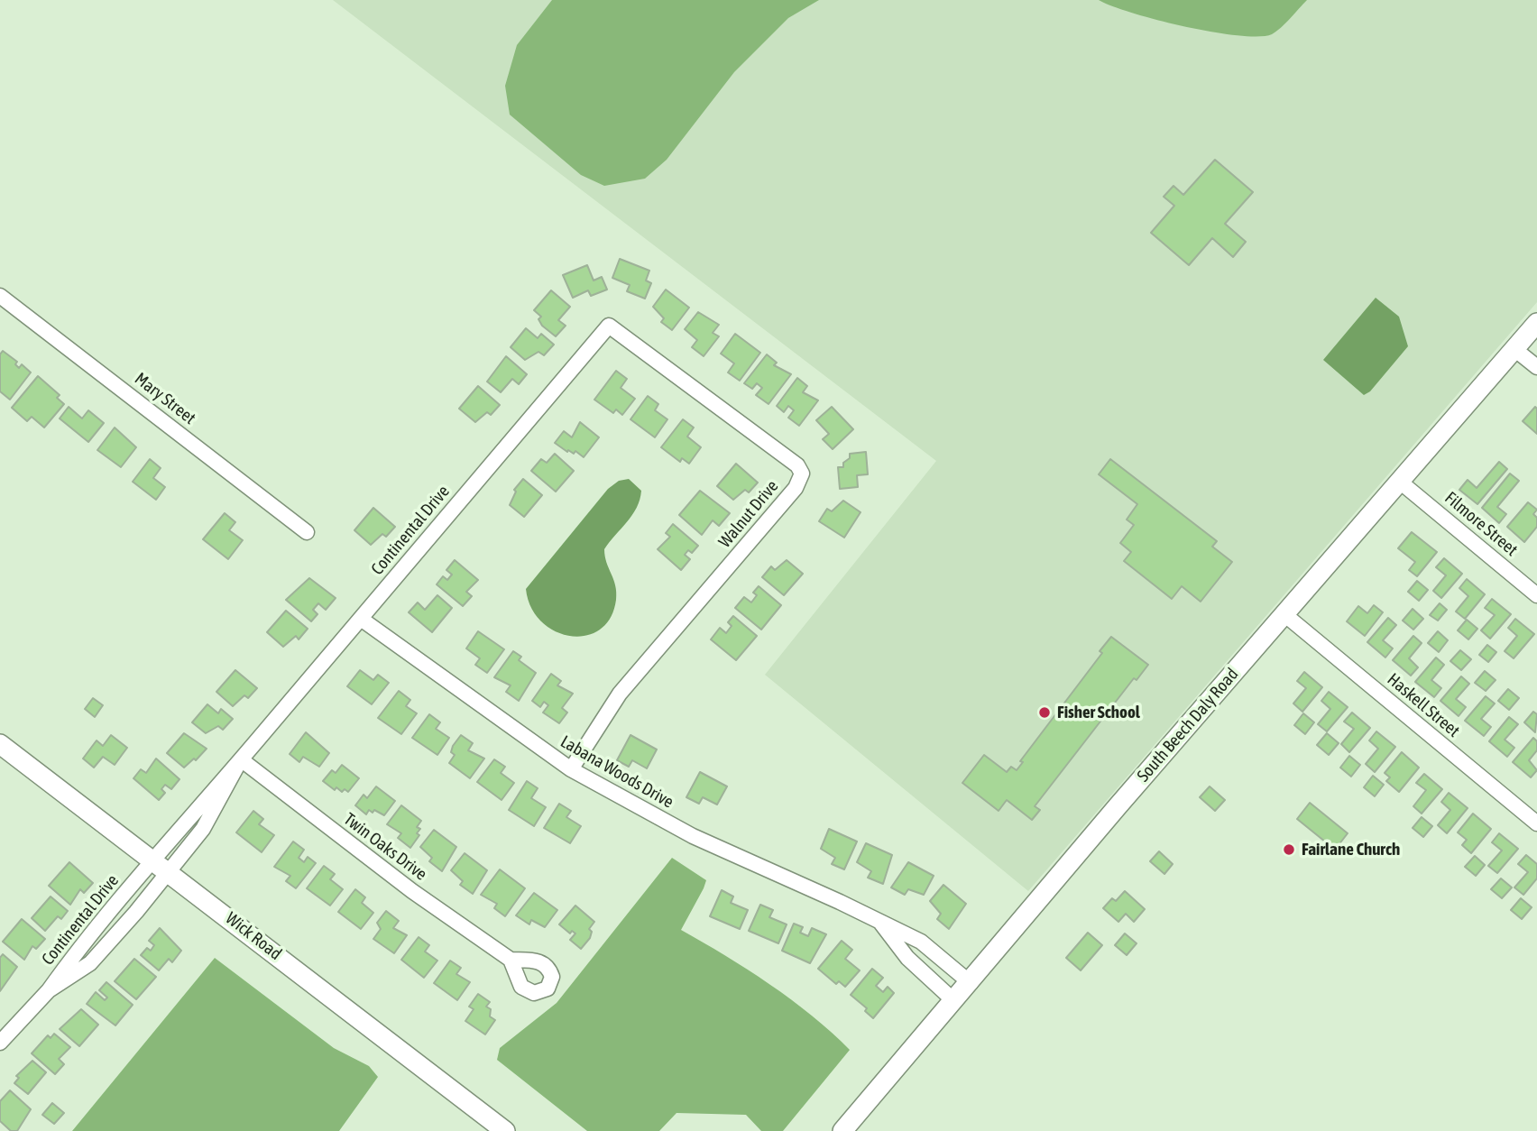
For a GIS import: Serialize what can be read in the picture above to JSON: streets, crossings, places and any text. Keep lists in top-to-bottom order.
{
  "streets": {
    "street": [
      "Mary Street",
      "Walnut Drive",
      "Filmore Street",
      "Continental Drive",
      "Haskell Street",
      "South Beech Daly Road",
      "Labana Woods Drive",
      "Twin Oaks Drive",
      "Wick Road"
    ]
  },
  "crossings": [
    ["Walnut Drive", "Continental Drive"],
    ["Walnut Drive", "Labana Woods Drive"],
    ["Filmore Street", "South Beech Daly Road"],
    ["Continental Drive", "Labana Woods Drive"],
    ["Continental Drive", "Twin Oaks Drive"],
    ["Continental Drive", "Wick Road"],
    ["Haskell Street", "South Beech Daly Road"],
    ["South Beech Daly Road", "Labana Woods Drive"]
  ],
  "places": ["Fisher School", "Fairlane Church"]
}
